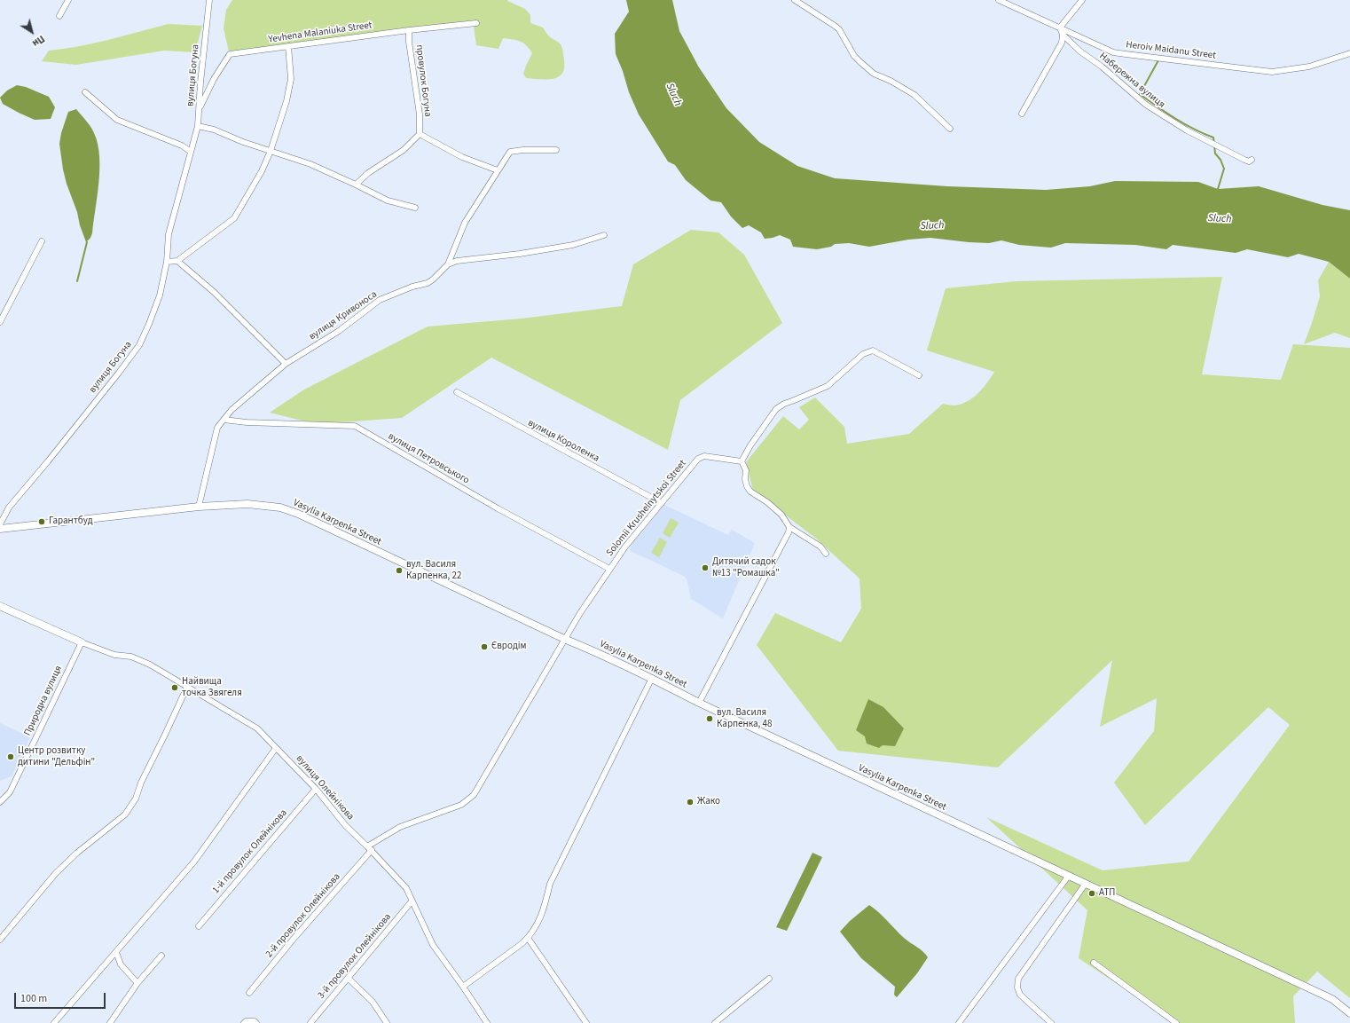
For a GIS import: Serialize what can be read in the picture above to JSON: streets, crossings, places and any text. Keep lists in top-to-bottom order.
{
  "streets": {
    "street": [
      "Yevhena Malaniuka Street",
      "Heroiv Maidanu Street",
      "вулиця Богуна",
      "провулок Богуна",
      "Набережна вулиця",
      "вулиця Кривоноса",
      "вулиця Короленка",
      "вулиця Петровського",
      "Solomii Krushelnytskoi Street",
      "Vasylia Karpenka Street",
      "Природна вулиця",
      "вулиця Олейнікова",
      "1-й провулок Олейнікова",
      "2-й провулок Олейнікова",
      "3-й провулок Олейнікова"
    ]
  },
  "crossings": [
    ["Yevhena Malaniuka Street", "вулиця Богуна"],
    ["Yevhena Malaniuka Street", "провулок Богуна"],
    ["вулиця Кривоноса", "вулиця Петровського"],
    ["вулиця Кривоноса", "Vasylia Karpenka Street"],
    ["вулиця Короленка", "Solomii Krushelnytskoi Street"],
    ["вулиця Петровського", "Solomii Krushelnytskoi Street"],
    ["Solomii Krushelnytskoi Street", "Vasylia Karpenka Street"],
    ["Природна вулиця", "вулиця Олейнікова"],
    ["вулиця Олейнікова", "1-й провулок Олейнікова"],
    ["вулиця Олейнікова", "2-й провулок Олейнікова"],
    ["вулиця Олейнікова", "3-й провулок Олейнікова"]
  ],
  "water": ["Sluch"],
  "places": [
    "Гарантбуд",
    "Дитячий садок №13 \"Ромашка\"",
    "вул. Василя Карпенка, 22",
    "Євродім",
    "Найвища точка Звягеля",
    "вул. Василя Карпенка, 48",
    "Центр розвитку дитини \"Дельфін\"",
    "Жако",
    "АТП"
  ],
  "scale_bar": "100 m",
  "north": "bottom right"
}
